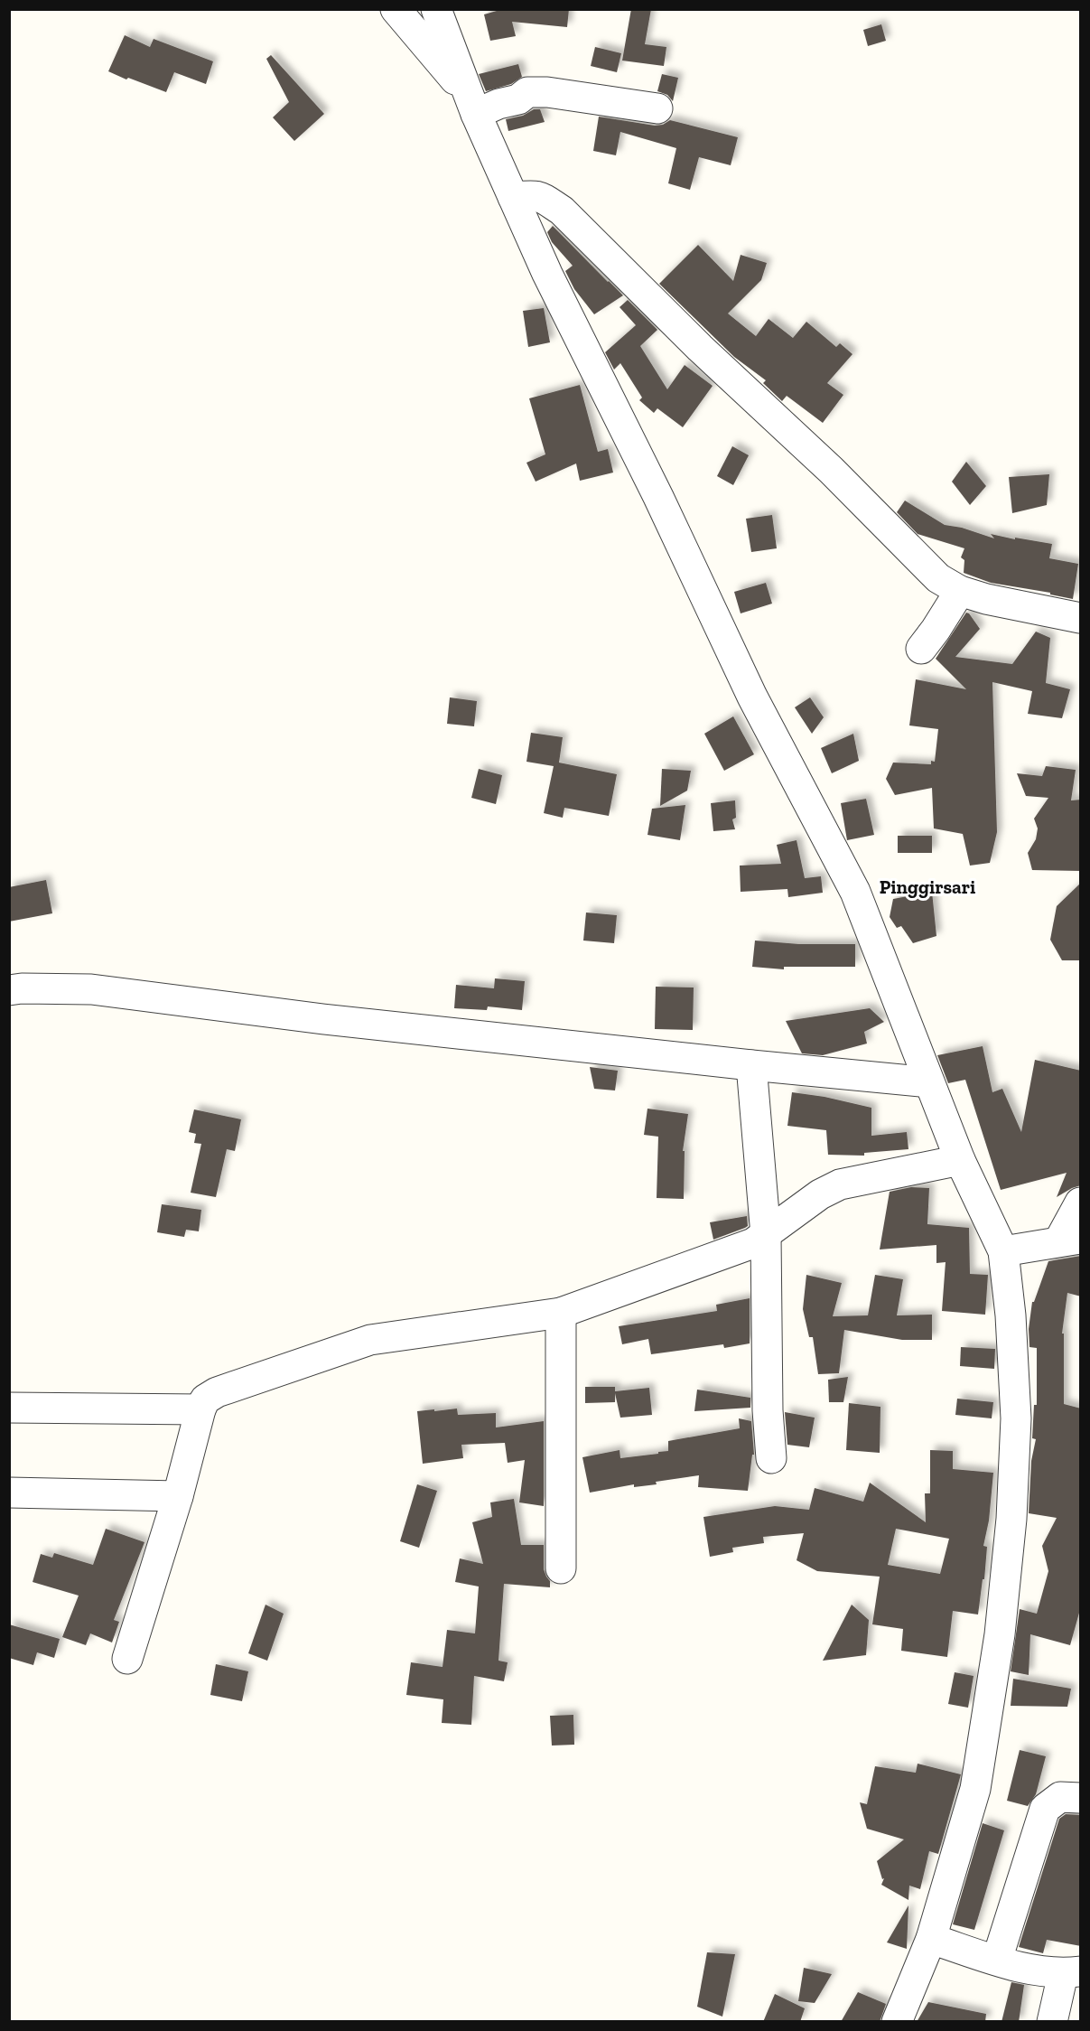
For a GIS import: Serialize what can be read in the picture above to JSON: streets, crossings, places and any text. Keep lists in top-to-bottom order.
{
  "districts": ["Pinggirsari"]
}
